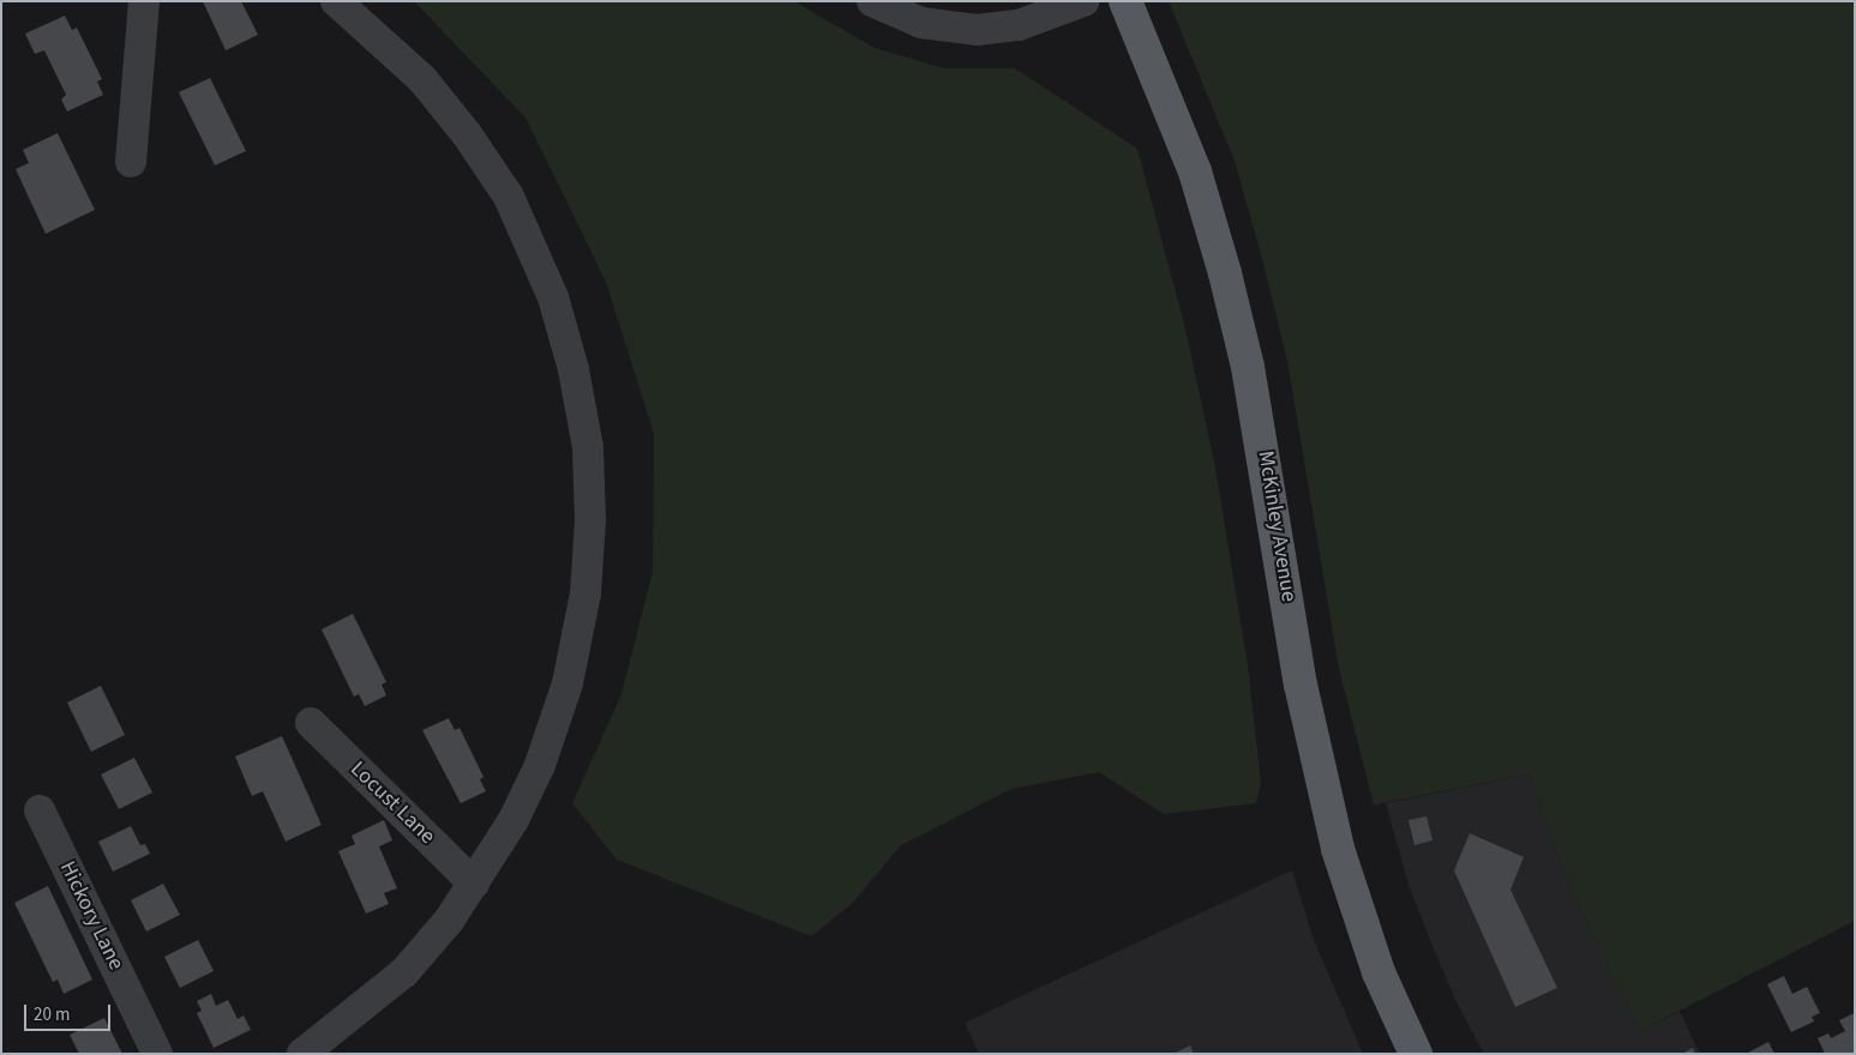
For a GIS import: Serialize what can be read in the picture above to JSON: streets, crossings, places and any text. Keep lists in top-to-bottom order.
{
  "streets": {
    "main road": ["McKinley Avenue"],
    "street": ["Locust Lane", "Hickory Lane"]
  },
  "scale_bar": "20 m"
}
